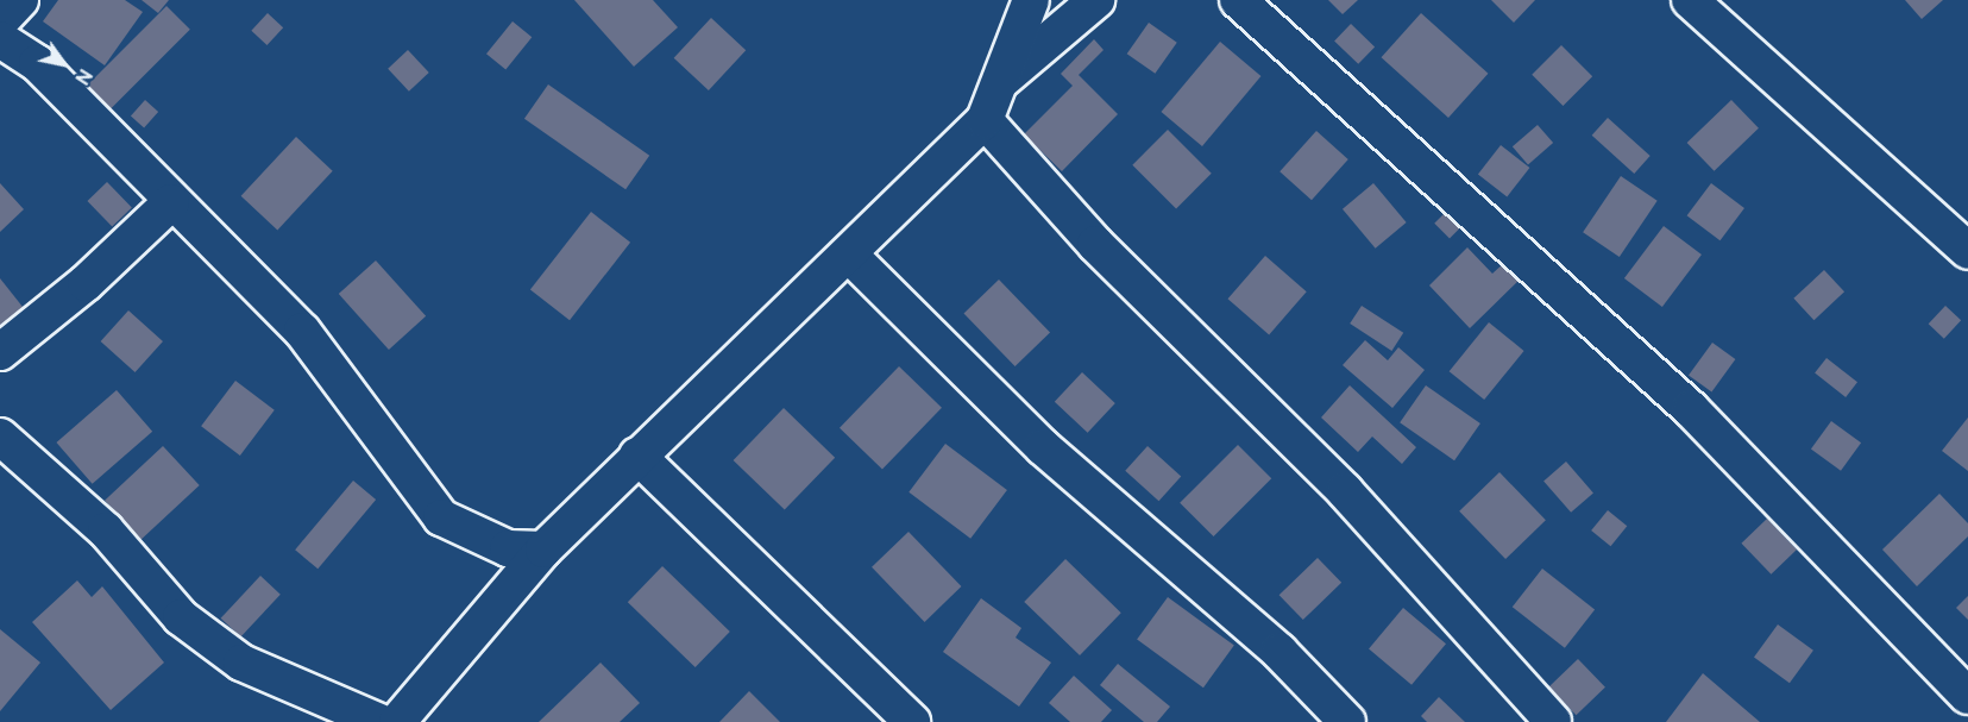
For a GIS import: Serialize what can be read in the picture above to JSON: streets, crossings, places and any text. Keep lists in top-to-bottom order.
{
  "north": "bottom right"
}
